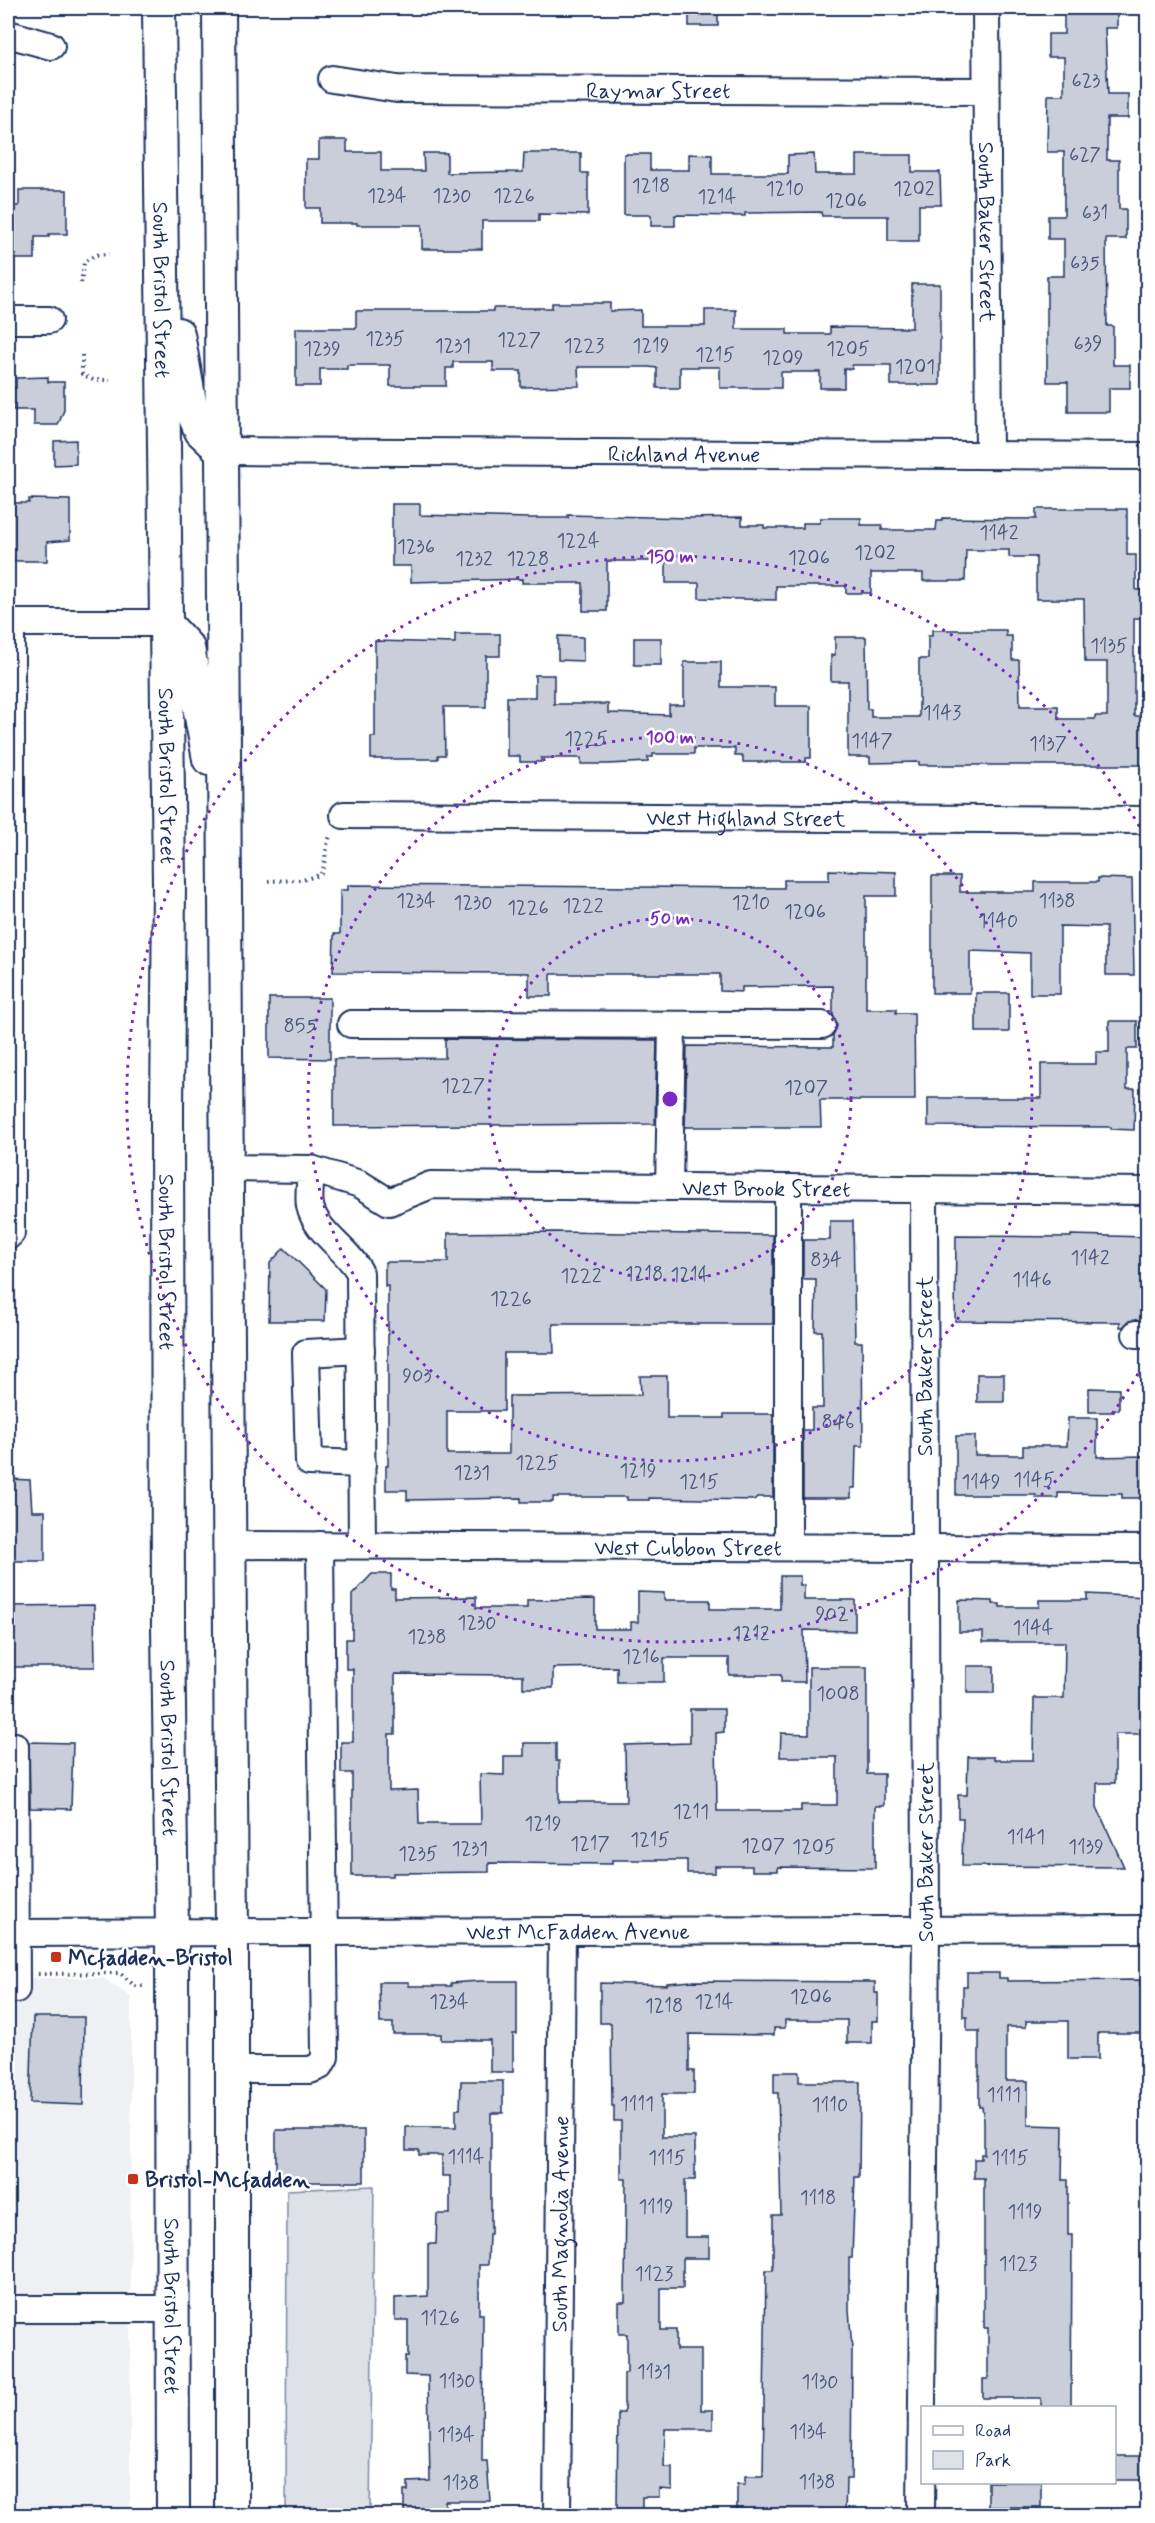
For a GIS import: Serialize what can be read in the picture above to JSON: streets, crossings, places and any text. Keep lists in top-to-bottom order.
{
  "streets": {
    "main road": ["South Bristol Street"],
    "street": [
      "Raymar Street",
      "South Baker Street",
      "Richland Avenue",
      "West Highland Street",
      "West Brook Street",
      "West Cubbon Street",
      "West McFadden Avenue",
      "South Magnolia Avenue"
    ]
  },
  "crossings": [
    ["Raymar Street", "South Baker Street"],
    ["South Baker Street", "Richland Avenue"],
    ["South Baker Street", "West Brook Street"],
    ["South Baker Street", "West Cubbon Street"],
    ["South Baker Street", "West McFadden Avenue"],
    ["South Bristol Street", "West McFadden Avenue"],
    ["West McFadden Avenue", "South Magnolia Avenue"]
  ],
  "places": {
    "transit": ["Mcfadden-Bristol", "Bristol-Mcfadden"]
  },
  "house_numbers": [
    "623",
    "627",
    "1218",
    "1210",
    "1202",
    "1234",
    "1230",
    "1226",
    "1214",
    "1206",
    "631",
    "635",
    "1235",
    "1227",
    "639",
    "1231",
    "1223",
    "1219",
    "1239",
    "1205",
    "1215",
    "1209",
    "1201",
    "1142",
    "1224",
    "1236",
    "1202",
    "1206",
    "1232",
    "1228",
    "1135",
    "1143",
    "1225",
    "1147",
    "1137",
    "1234",
    "1138",
    "1230",
    "1210",
    "1222",
    "1226",
    "1206",
    "1140",
    "855",
    "1227",
    "1207",
    "1142",
    "834",
    "1218",
    "1214",
    "1222",
    "1146",
    "1226",
    "903",
    "846",
    "1225",
    "1219",
    "1231",
    "1145",
    "1215",
    "1149",
    "902",
    "1230",
    "1144",
    "1212",
    "1238",
    "1216",
    "1008",
    "1211",
    "1219",
    "1141",
    "1215",
    "1217",
    "1207",
    "1205",
    "1139",
    "1231",
    "1235",
    "1206",
    "1234",
    "1214",
    "1218",
    "1111",
    "1111",
    "1110",
    "1114",
    "1115",
    "1115",
    "1118",
    "1119",
    "1119",
    "1123",
    "1123",
    "1126",
    "1131",
    "1130",
    "1130",
    "1134",
    "1134",
    "1138",
    "1138"
  ],
  "legend": ["Road", "Park"],
  "rings": ["150 m", "100 m", "50 m"]
}
